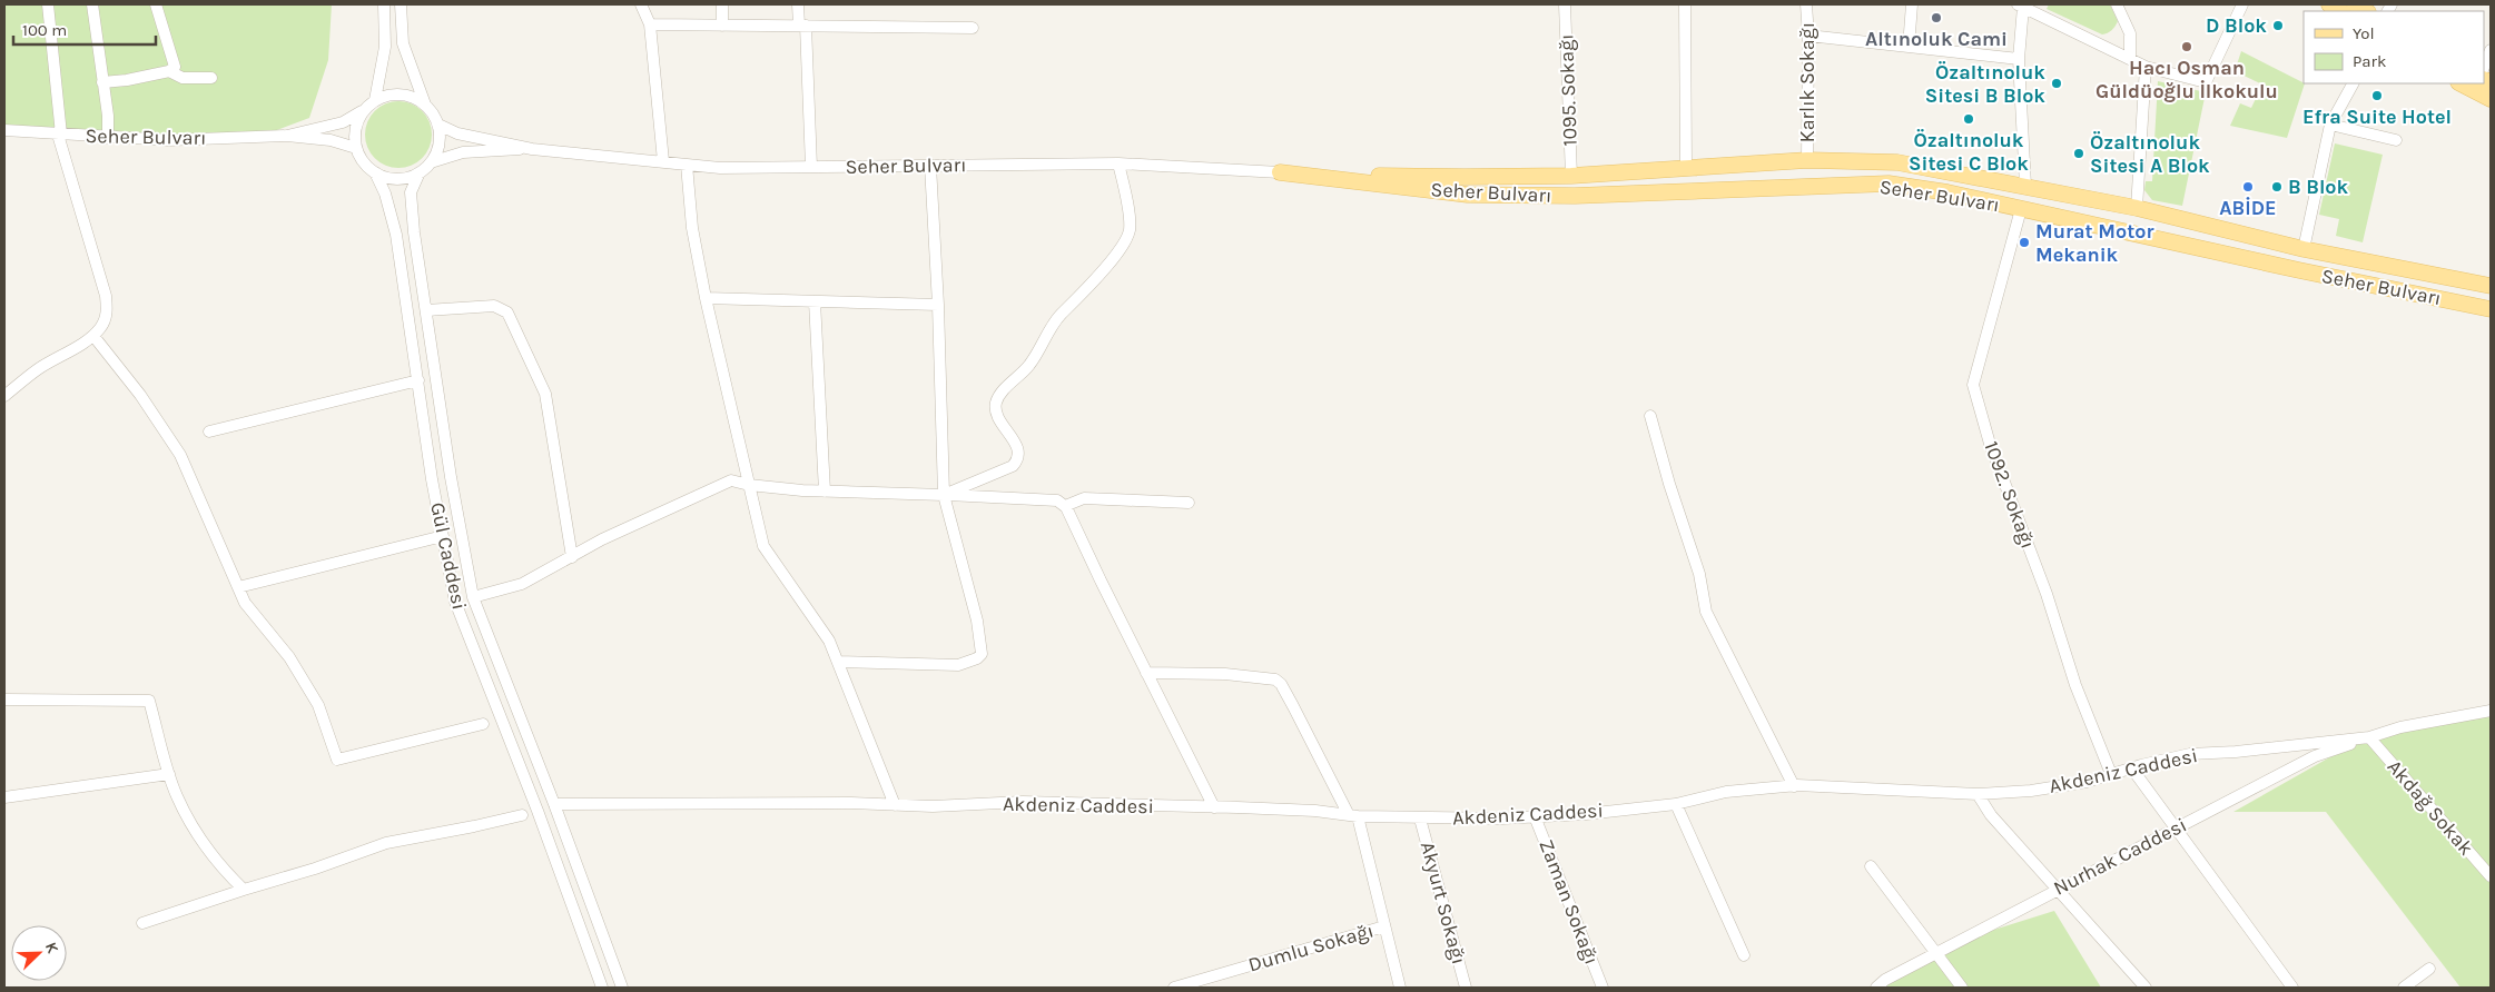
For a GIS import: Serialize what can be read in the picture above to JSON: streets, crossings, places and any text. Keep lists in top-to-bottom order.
{
  "streets": {
    "main road": ["Seher Bulvarı"],
    "street": [
      "Karlık Sokağı",
      "1095. Sokağı",
      "1092. Sokağı",
      "Gül Caddesi",
      "Akdeniz Caddesi",
      "Akdağ Sokak",
      "Nurhak Caddesi",
      "Zaman Sokağı",
      "Akyurt Sokağı",
      "Dumlu Sokağı"
    ]
  },
  "crossings": [
    ["Karlık Sokağı", "Seher Bulvarı"],
    ["1095. Sokağı", "Seher Bulvarı"],
    ["Seher Bulvarı", "1092. Sokağı"],
    ["Seher Bulvarı", "Gül Caddesi"],
    ["1092. Sokağı", "Akdeniz Caddesi"],
    ["Gül Caddesi", "Akdeniz Caddesi"],
    ["Akdeniz Caddesi", "Akdağ Sokak"],
    ["Akdeniz Caddesi", "Nurhak Caddesi"],
    ["Akdeniz Caddesi", "Zaman Sokağı"],
    ["Akdeniz Caddesi", "Akyurt Sokağı"],
    ["Akdeniz Caddesi", "Dumlu Sokağı"],
    ["Akdağ Sokak", "Nurhak Caddesi"]
  ],
  "places": [
    "Altınoluk Cami",
    "D Blok",
    "Hacı Osman Güldüoğlu İlkokulu",
    "Özaltınoluk Sitesi B Blok",
    "Efra Suite Hotel",
    "Özaltınoluk Sitesi C Blok",
    "Özaltınoluk Sitesi A Blok",
    "ABİDE",
    "B Blok",
    "Murat Motor Mekanik"
  ],
  "legend": ["Yol", "Park"],
  "scale_bar": "100 m",
  "north": "top right"
}
